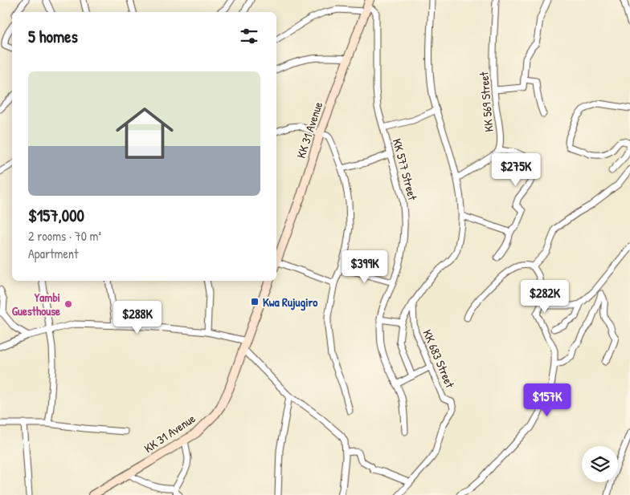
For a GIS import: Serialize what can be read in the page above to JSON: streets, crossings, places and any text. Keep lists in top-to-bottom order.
{
  "streets": {
    "main road": ["KK 31 Avenue"],
    "street": ["KK 569 Street", "KK 577 Street", "KK 683 Street"]
  },
  "crossings": [
    ["KK 31 Avenue", "KK 577 Street"]
  ],
  "places": {
    "transit": ["Kwa Rujugiro"],
    "other": ["Yambi Guesthouse"]
  },
  "page": {
    "heading": "5 homes",
    "list": [
      {
        "name": "$157,000",
        "note": "2 rooms · 70 m² · Apartment"
      }
    ],
    "price": [
      "$275K",
      "$399K",
      "$282K",
      "$288K",
      "$157K"
    ]
  }
}
